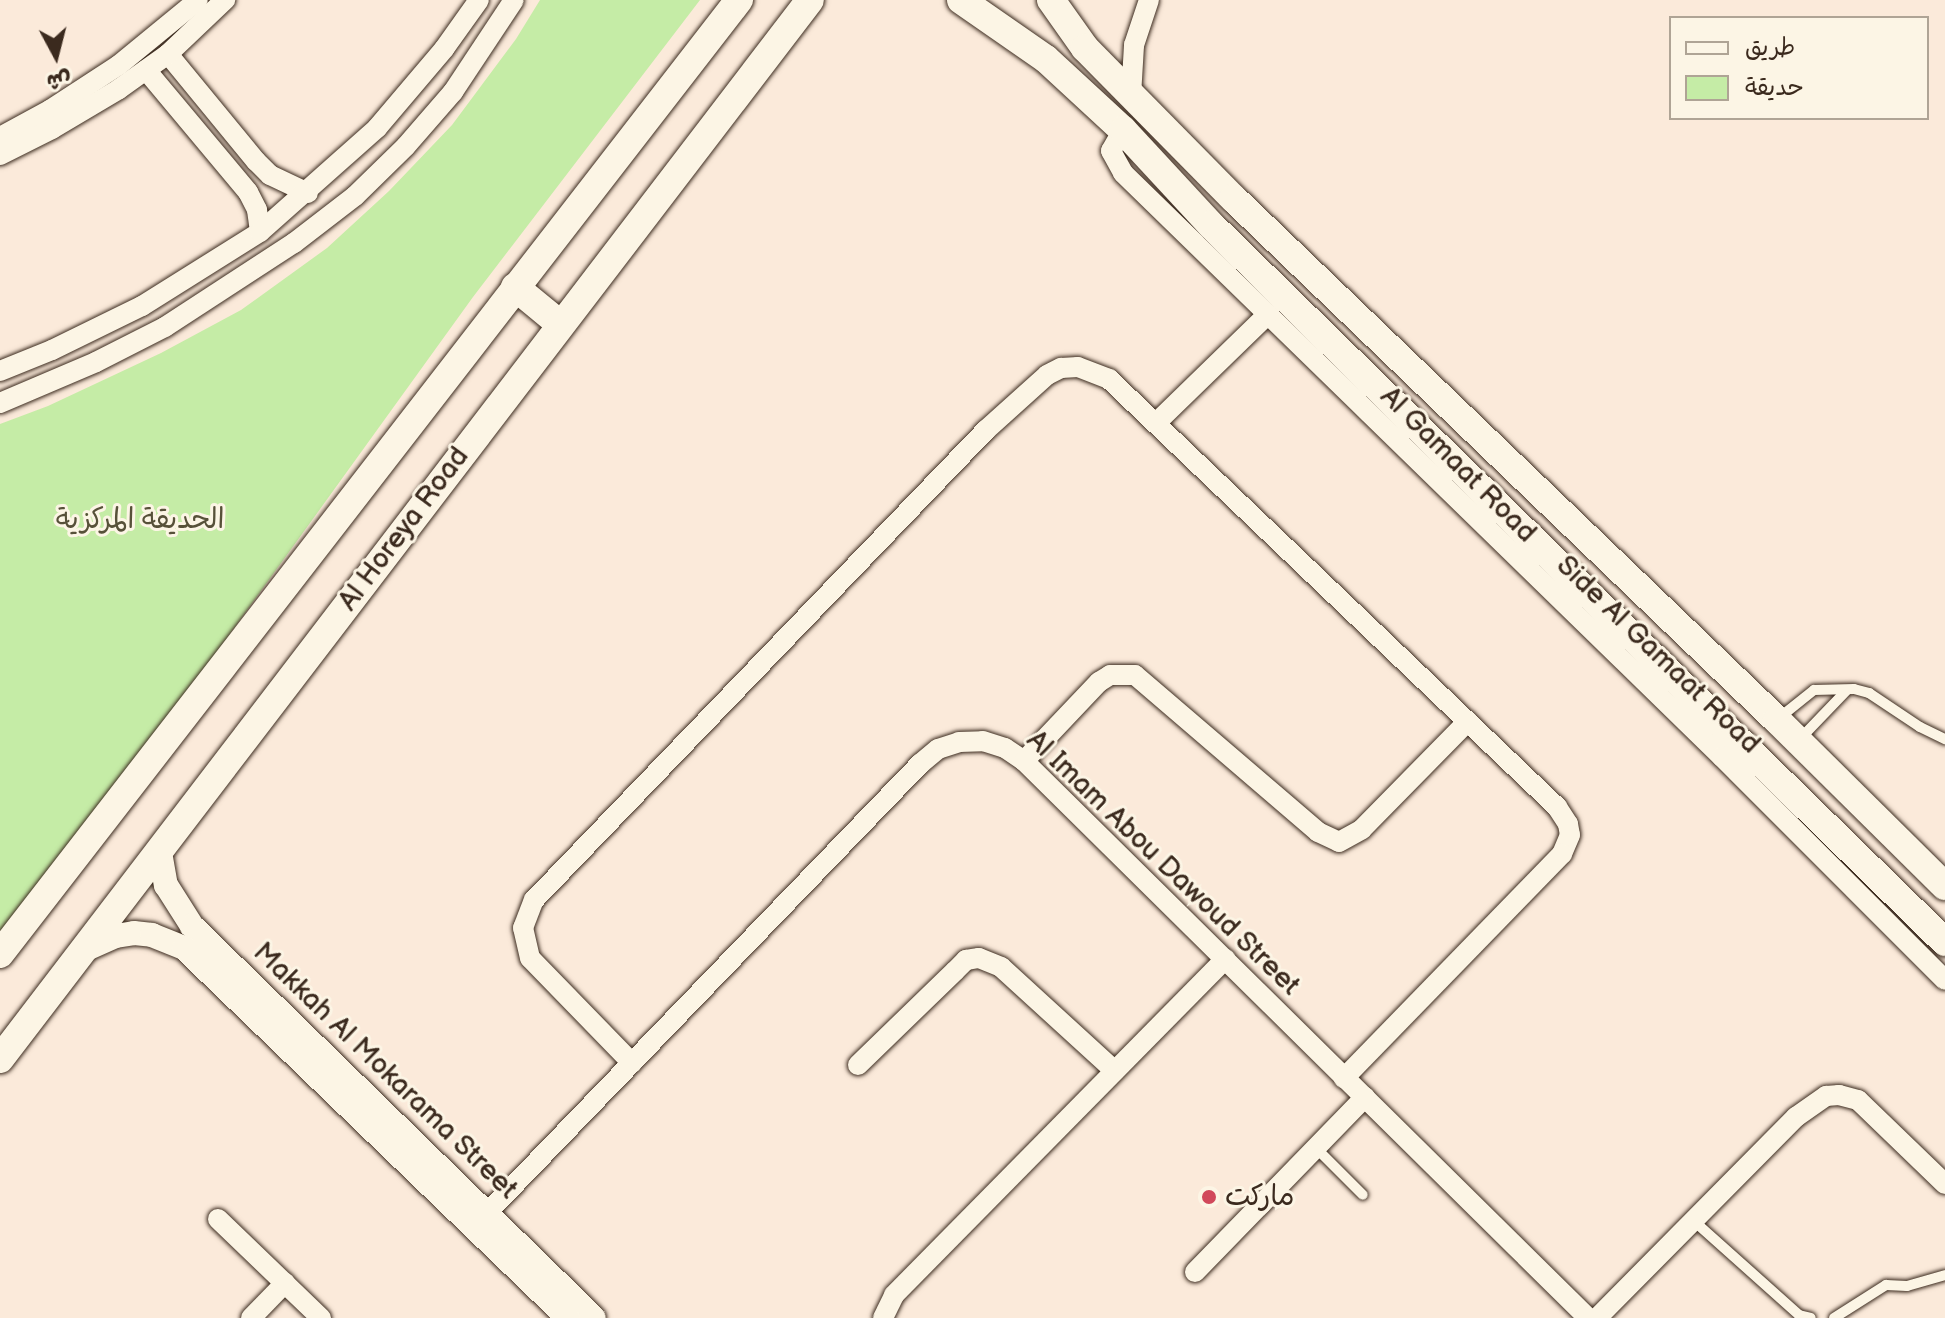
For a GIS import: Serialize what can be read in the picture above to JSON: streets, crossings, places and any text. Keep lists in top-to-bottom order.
{
  "streets": {
    "main road": ["Al Gamaat Road", "Al Horeya Road"],
    "street": ["Side Al Gamaat Road", "Al Imam Abou Dawoud Street", "Makkah Al Mokarama Street"]
  },
  "crossings": [
    ["Al Gamaat Road", "Side Al Gamaat Road"],
    ["Al Horeya Road", "Makkah Al Mokarama Street"],
    ["Al Imam Abou Dawoud Street", "Makkah Al Mokarama Street"]
  ],
  "parks": ["الحديقة المركزية"],
  "places": ["ماركت"],
  "legend": ["طريق", "حديقة"],
  "north": "bottom"
}
